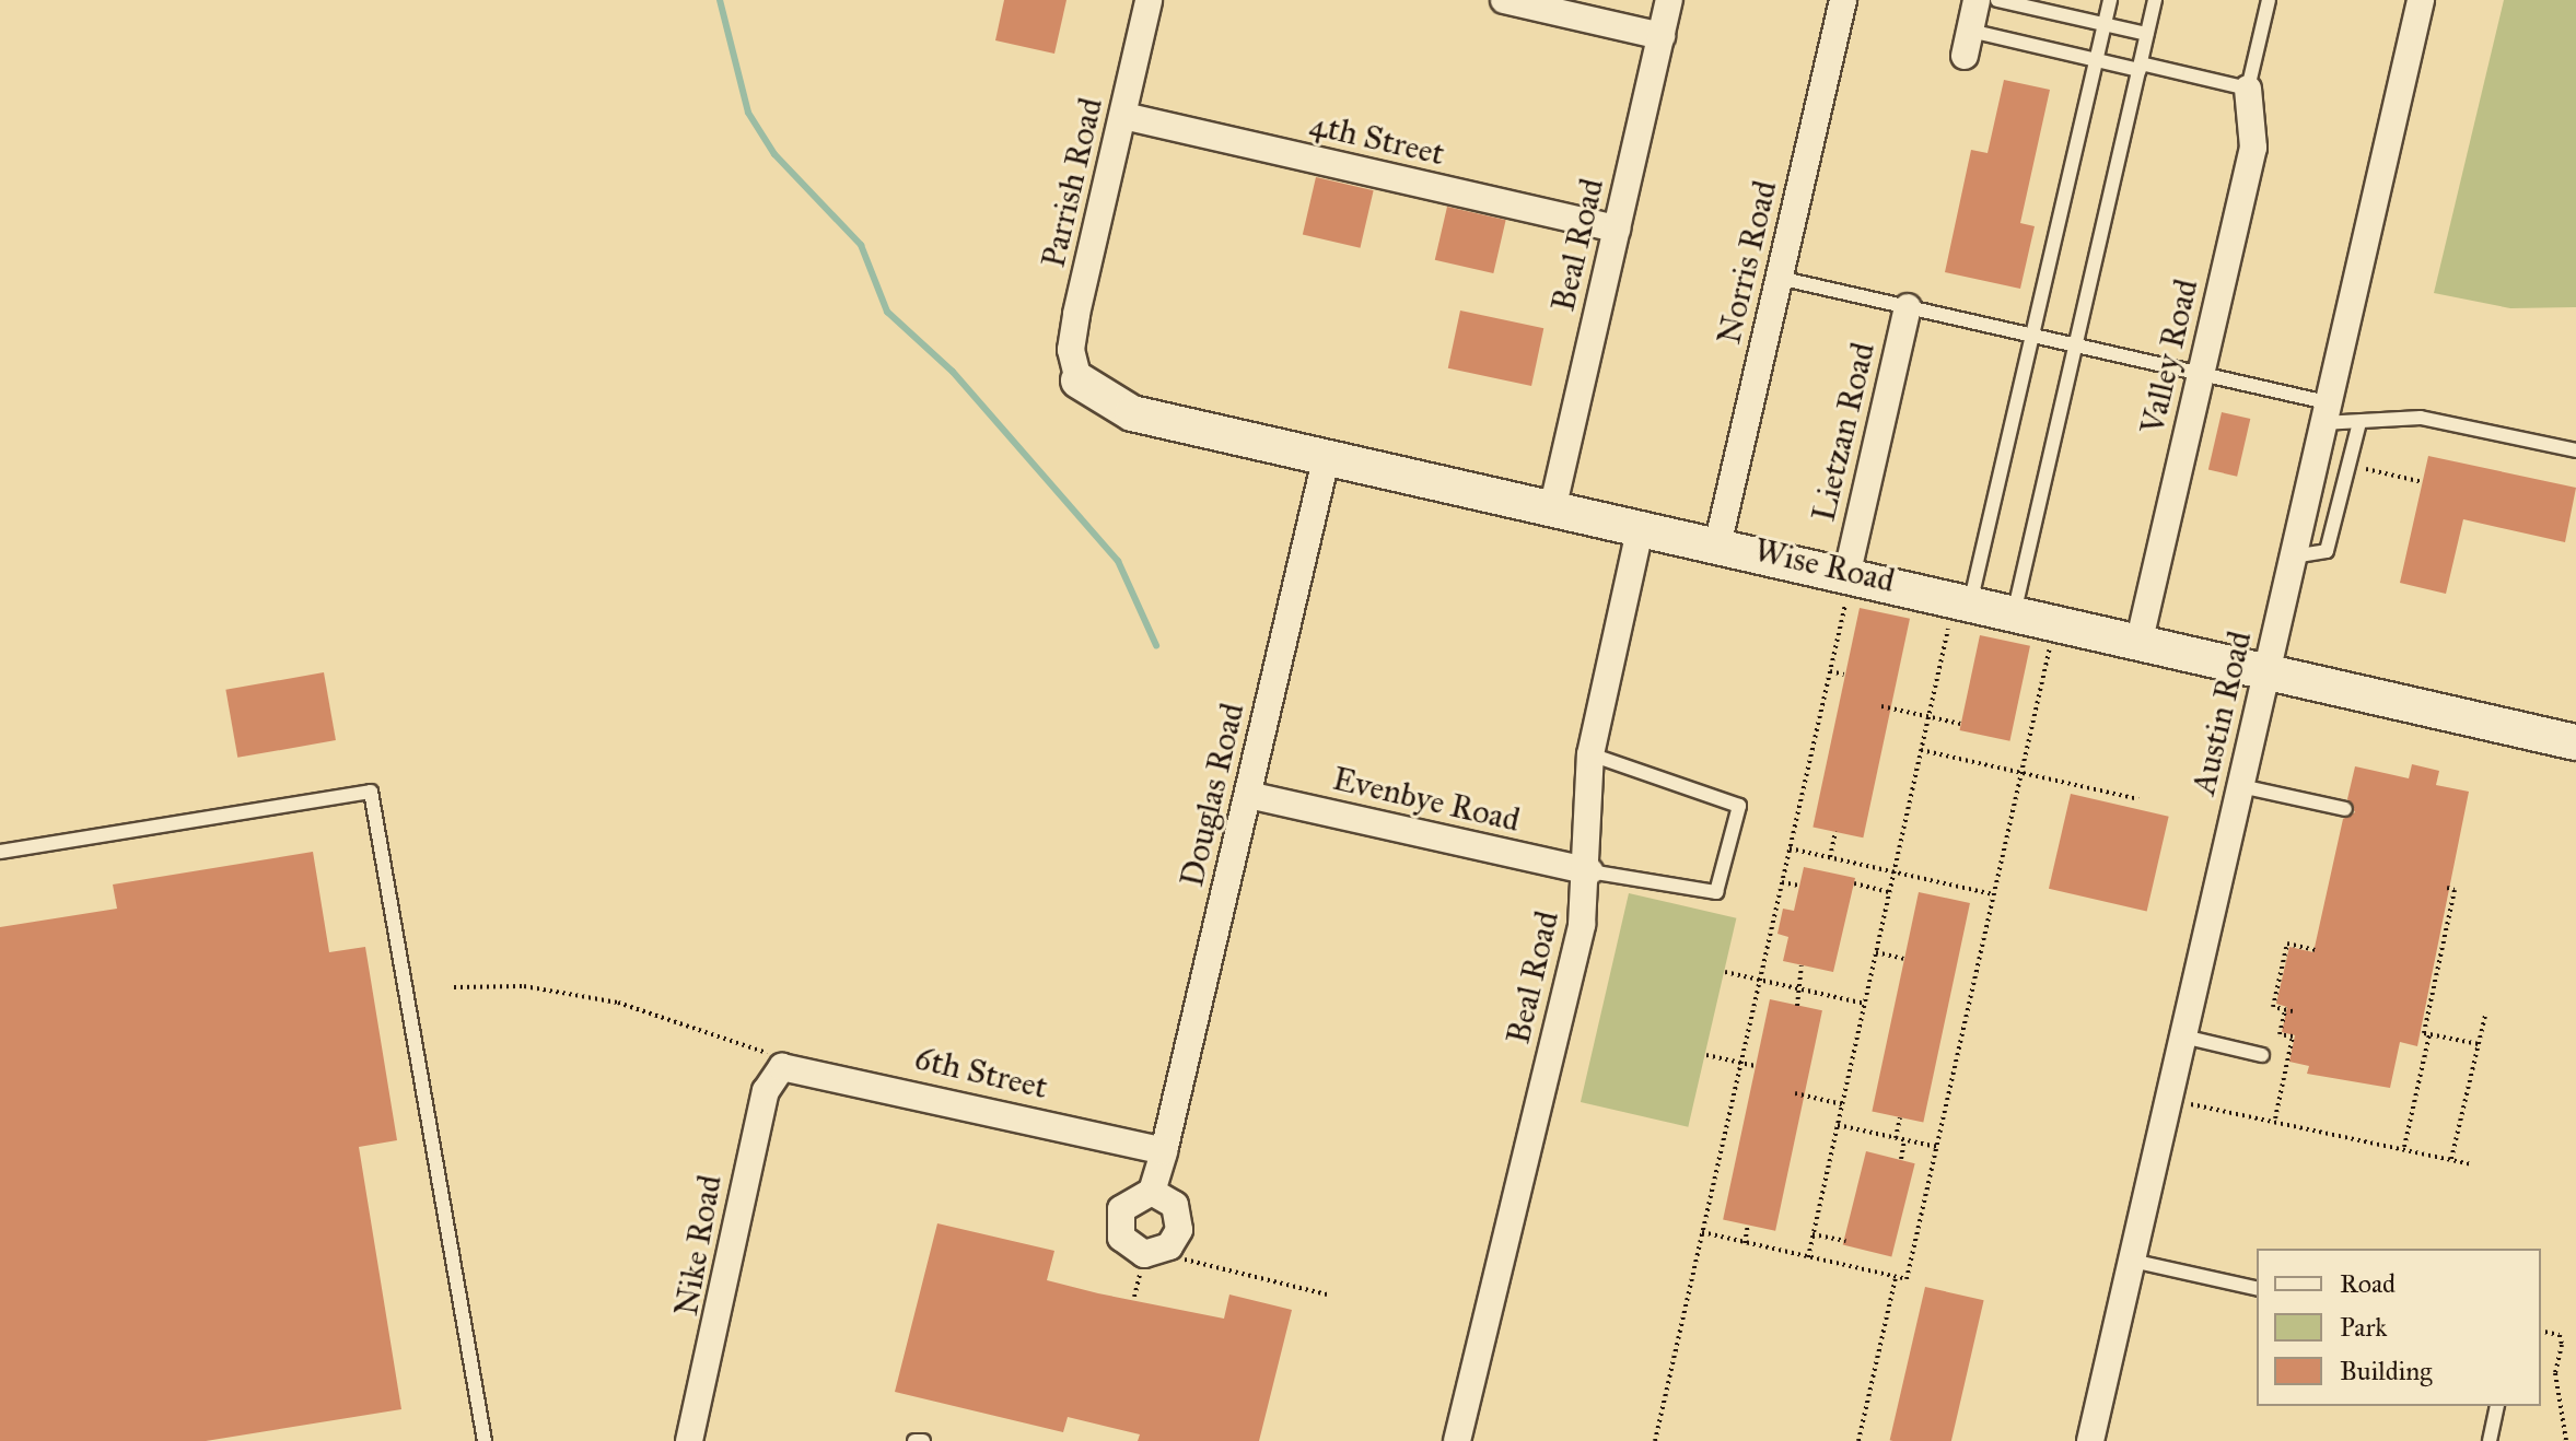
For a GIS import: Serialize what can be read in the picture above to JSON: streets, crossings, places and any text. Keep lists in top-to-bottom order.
{
  "streets": {
    "street": [
      "4th Street",
      "Parrish Road",
      "Beal Road",
      "Norris Road",
      "Valley Road",
      "Lietzan Road",
      "Wise Road",
      "Austin Road",
      "Douglas Road",
      "Evenbye Road",
      "6th Street",
      "Nike Road"
    ]
  },
  "crossings": [
    ["4th Street", "Parrish Road"],
    ["4th Street", "Beal Road"],
    ["Parrish Road", "Wise Road"],
    ["Beal Road", "Wise Road"],
    ["Beal Road", "Evenbye Road"],
    ["Norris Road", "Wise Road"],
    ["Valley Road", "Wise Road"],
    ["Lietzan Road", "Wise Road"],
    ["Wise Road", "Austin Road"],
    ["Wise Road", "Douglas Road"],
    ["Douglas Road", "Evenbye Road"],
    ["Douglas Road", "6th Street"],
    ["6th Street", "Nike Road"]
  ],
  "legend": ["Road", "Park", "Building"]
}
